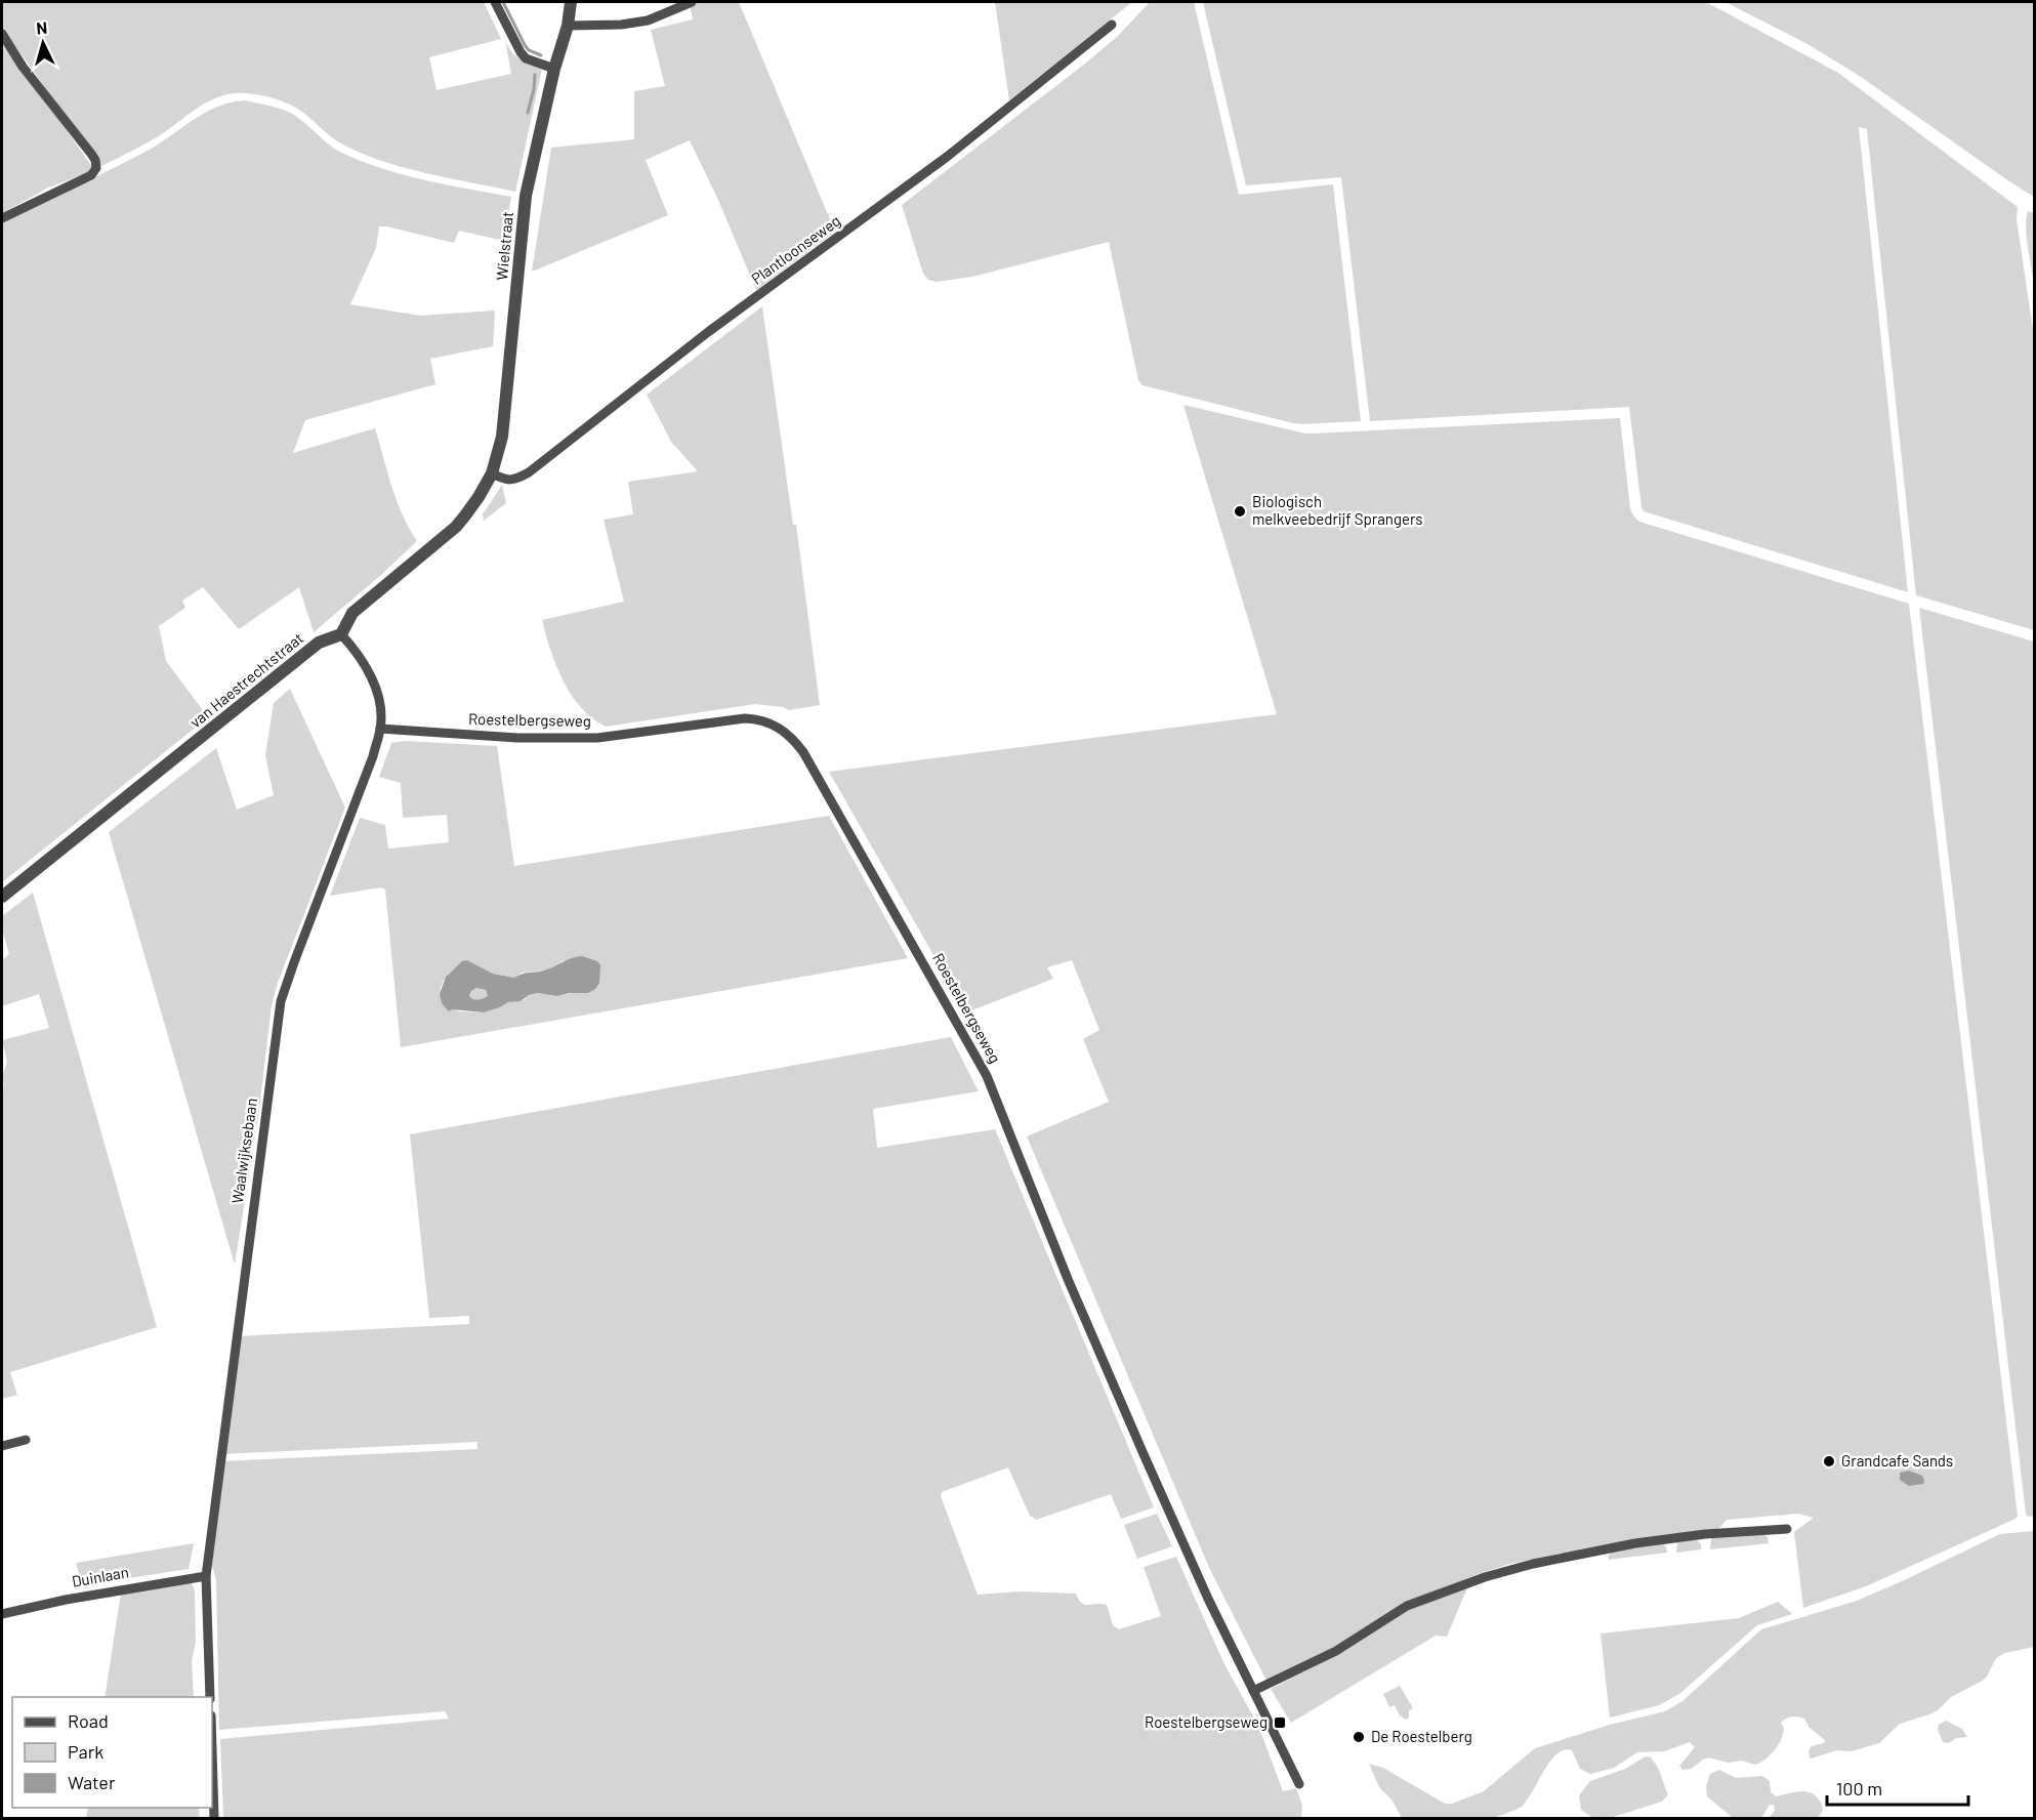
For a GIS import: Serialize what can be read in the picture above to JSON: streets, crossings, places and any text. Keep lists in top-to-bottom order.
{
  "streets": {
    "street": [
      "Wielstraat",
      "Plantloonseweg",
      "van Haestrechtstraat",
      "Roestelbergseweg",
      "Waalwijksebaan",
      "Duinlaan"
    ]
  },
  "crossings": [
    ["Wielstraat", "Plantloonseweg"],
    ["van Haestrechtstraat", "Waalwijksebaan"],
    ["Roestelbergseweg", "Waalwijksebaan"],
    ["Waalwijksebaan", "Duinlaan"]
  ],
  "places": {
    "other": ["Biologisch melkveebedrijf Sprangers", "Grandcafe Sands", "De Roestelberg"],
    "transit": ["Roestelbergseweg"]
  },
  "legend": ["Road", "Park", "Water"],
  "scale_bar": "100 m",
  "north": "top"
}
